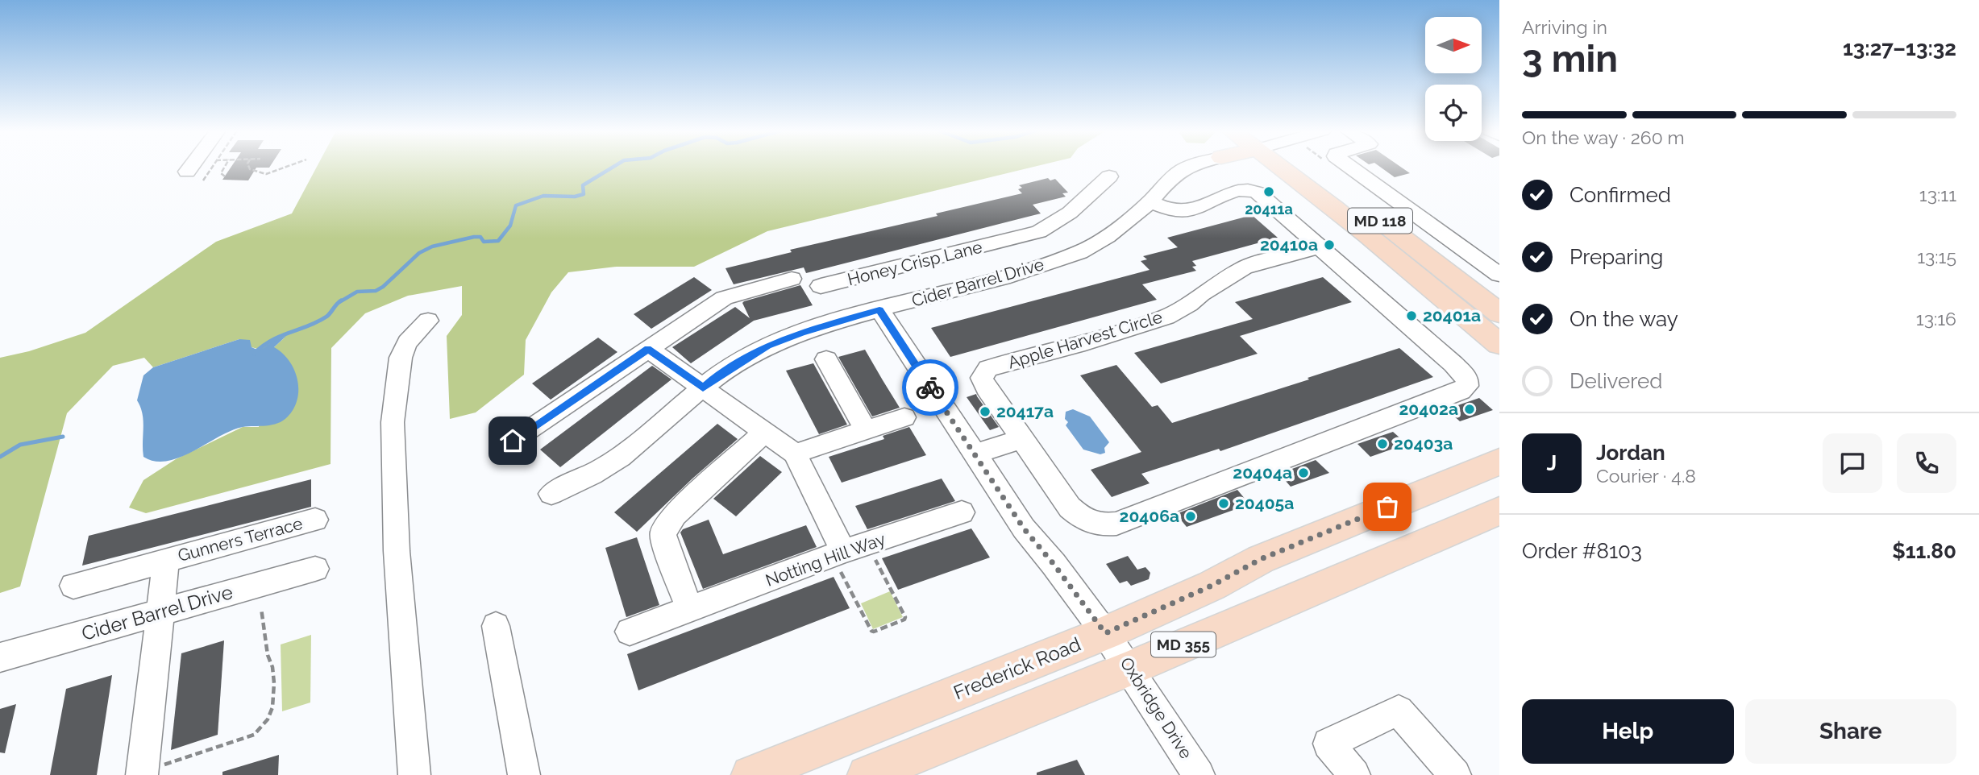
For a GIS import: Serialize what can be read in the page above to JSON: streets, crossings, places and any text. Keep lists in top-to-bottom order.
{
  "streets": {
    "main road": ["MD 118", "MD 355", "Frederick Road"],
    "street": [
      "Honey Crisp Lane",
      "Cider Barrel Drive",
      "Apple Harvest Circle",
      "Gunners Terrace",
      "Notting Hill Way",
      "Oxbridge Drive"
    ]
  },
  "crossings": [
    ["Cider Barrel Drive", "Apple Harvest Circle"],
    ["Cider Barrel Drive", "Gunners Terrace"],
    ["Cider Barrel Drive", "Oxbridge Drive"],
    ["MD 355", "Oxbridge Drive"],
    ["Frederick Road", "Oxbridge Drive"]
  ],
  "places": [
    "20411a",
    "20410a",
    "20401a",
    "20402a",
    "20417a",
    "20403a",
    "20404a",
    "20405a",
    "20406a"
  ],
  "north": "right",
  "page": {
    "heading": ["3 min", "Arriving in", "13:27–13:32"],
    "panel": [
      "Jordan",
      "Courier · 4.8",
      "Order #8103",
      "$11.80"
    ],
    "bar": "On the way · 260 m",
    "list": [
      ["Confirmed", "13:11"],
      ["Preparing", "13:15"],
      ["On the way", "13:16"],
      "Delivered"
    ],
    "round": "J",
    "buttons": ["Help", "Share"]
  }
}
